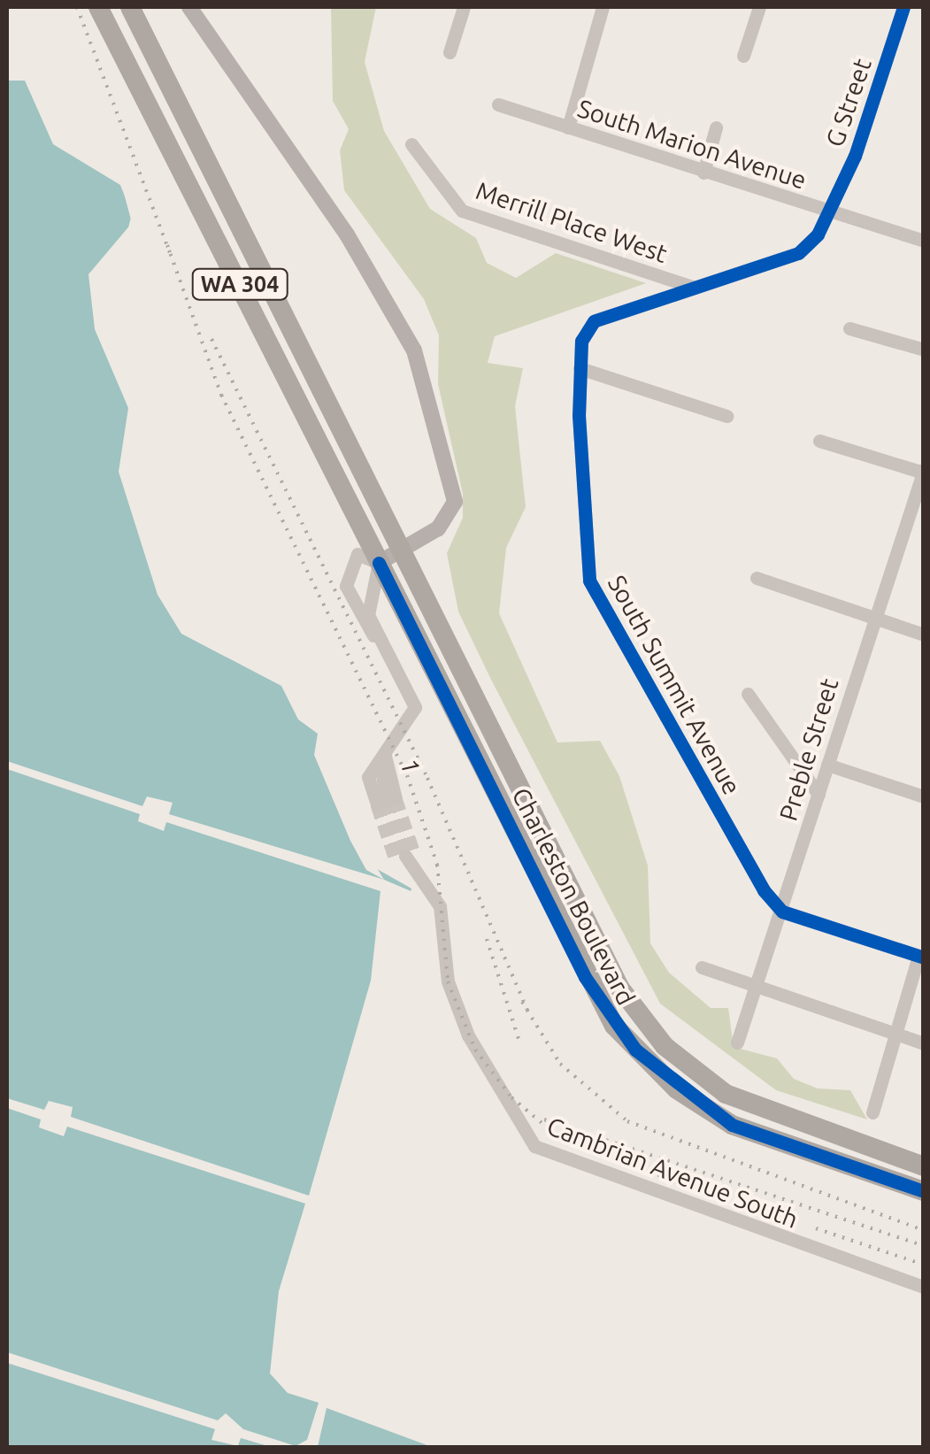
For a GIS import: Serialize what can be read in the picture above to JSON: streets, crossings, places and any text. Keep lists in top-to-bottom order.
{
  "streets": {
    "highway": ["WA 304", "Charleston Boulevard"],
    "street": [
      "G Street",
      "South Marion Avenue",
      "Merrill Place West",
      "South Summit Avenue",
      "Preble Street",
      "1",
      "Cambrian Avenue South"
    ]
  },
  "crossings": [
    ["G Street", "South Marion Avenue"],
    ["G Street", "South Summit Avenue"],
    ["South Marion Avenue", "South Summit Avenue"],
    ["Merrill Place West", "South Summit Avenue"],
    ["WA 304", "Charleston Boulevard"],
    ["South Summit Avenue", "Preble Street"]
  ]
}
